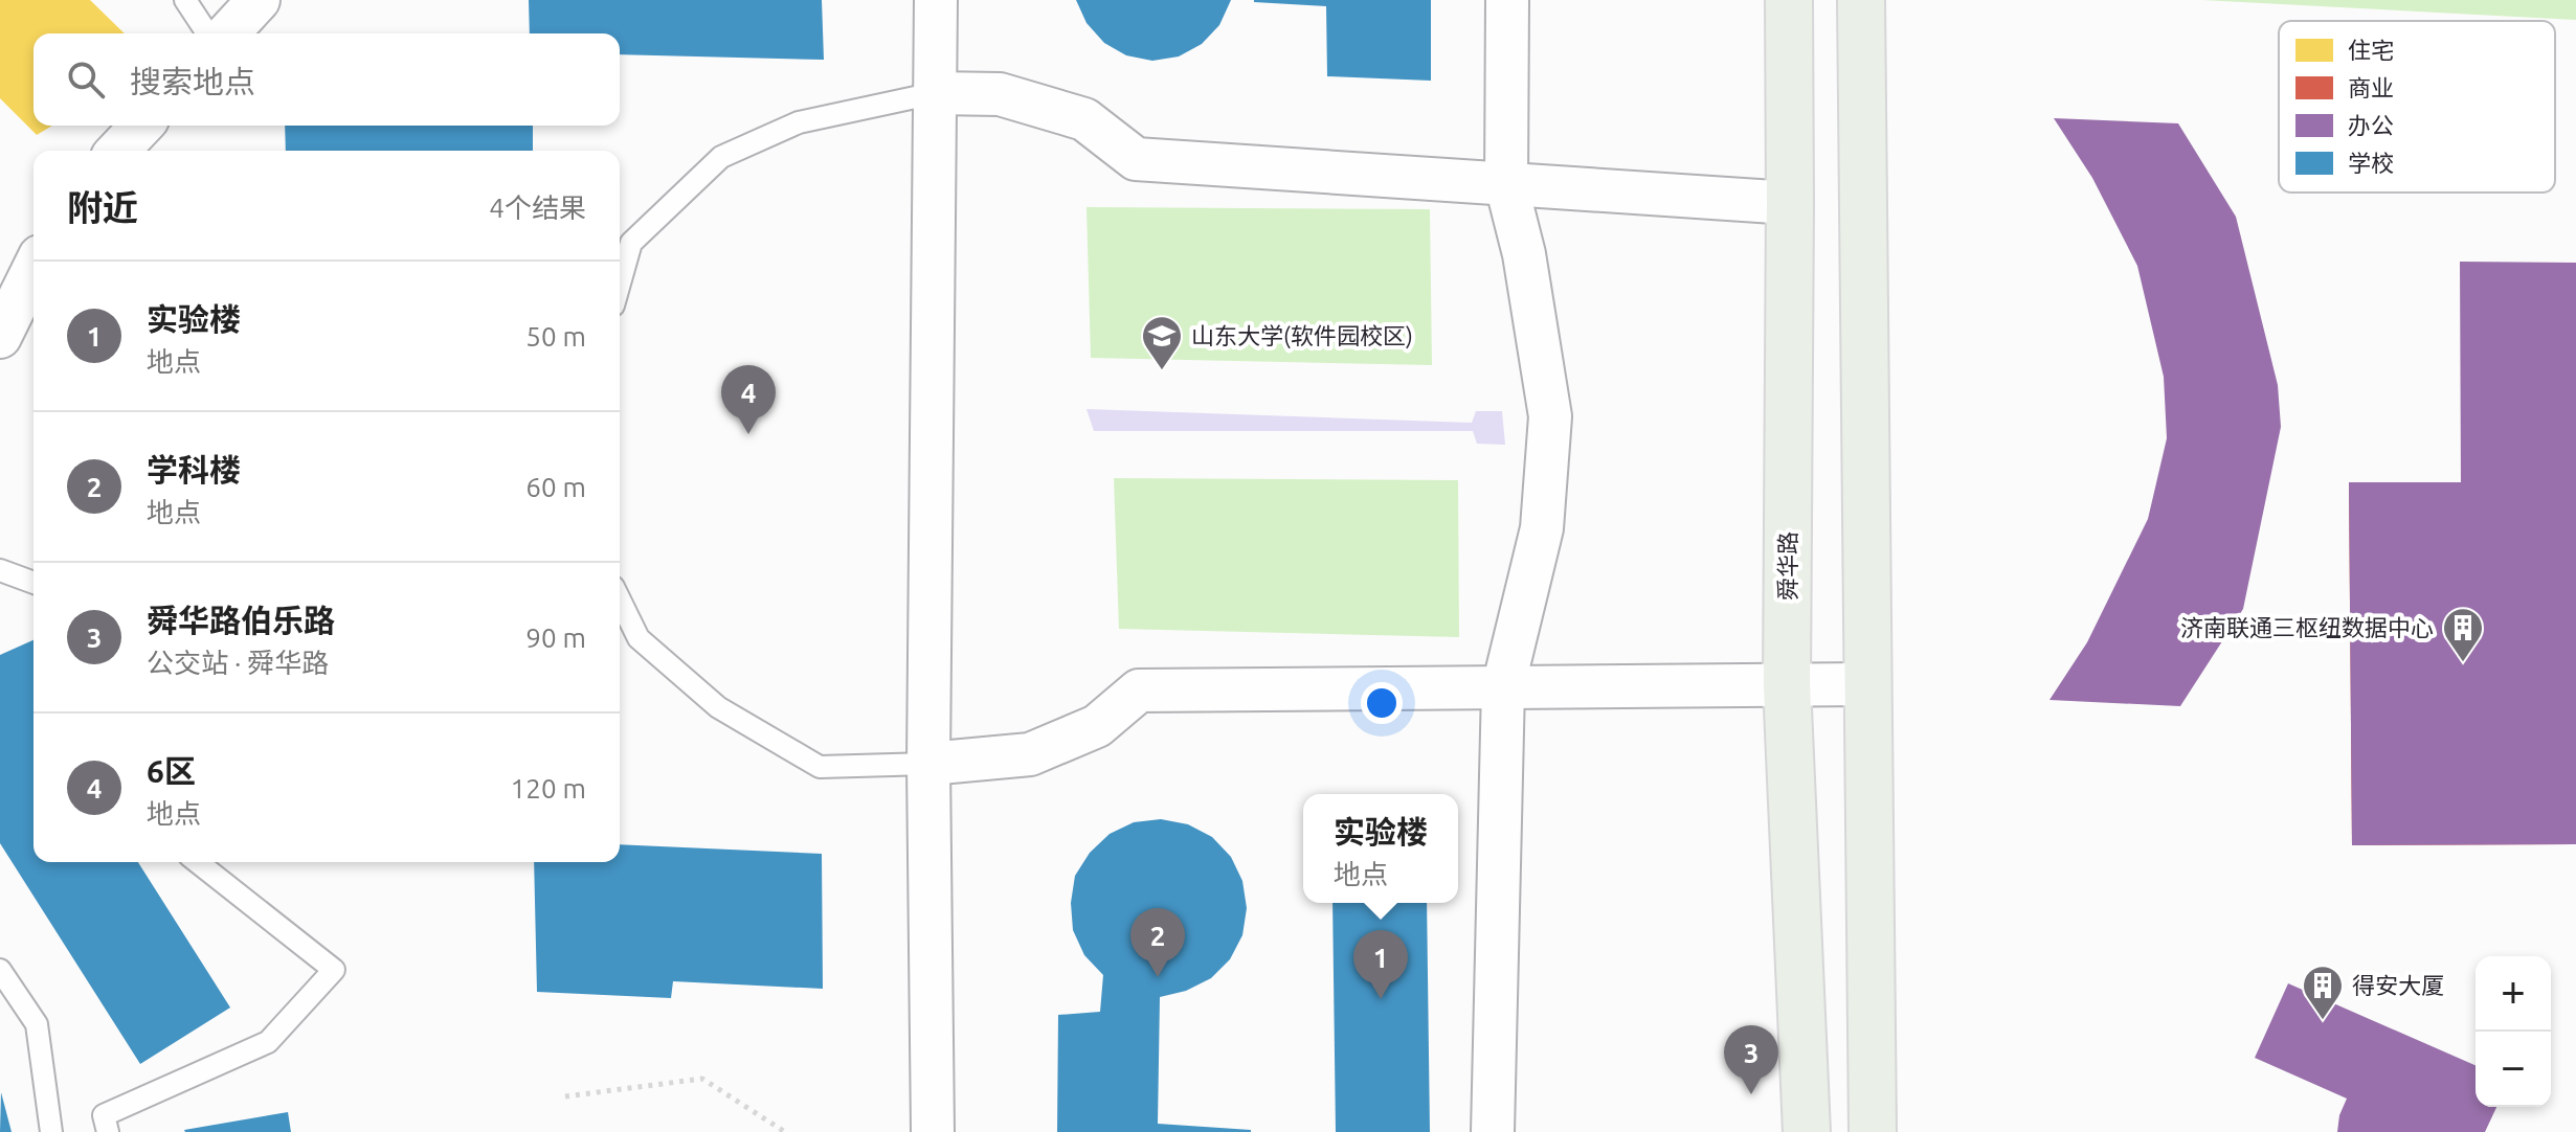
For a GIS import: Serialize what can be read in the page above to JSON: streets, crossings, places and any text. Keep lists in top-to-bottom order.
{
  "streets": {
    "main road": ["舜华路"]
  },
  "places": {
    "school or university": ["山东大学(软件园校区)"],
    "building": ["济南联通三枢纽数据中心", "得安大厦"]
  },
  "legend": [
    "住宅",
    "商业",
    "办公",
    "学校"
  ],
  "page": {
    "search": "搜索地点",
    "heading": ["附近", "4个结果"],
    "list": [
      {
        "mark": "1",
        "name": "实验楼",
        "note": "地点",
        "value": "50 m"
      },
      {
        "mark": "2",
        "name": "学科楼",
        "note": "地点",
        "value": "60 m"
      },
      {
        "mark": "3",
        "name": "舜华路伯乐路",
        "note": "公交站 · 舜华路",
        "value": "90 m"
      },
      {
        "mark": "4",
        "name": "6区",
        "note": "地点",
        "value": "120 m"
      }
    ],
    "pins": [
      "4",
      "2",
      "1",
      "3"
    ],
    "popup": ["实验楼", "地点"],
    "map_buttons": ["+", "−"]
  }
}
